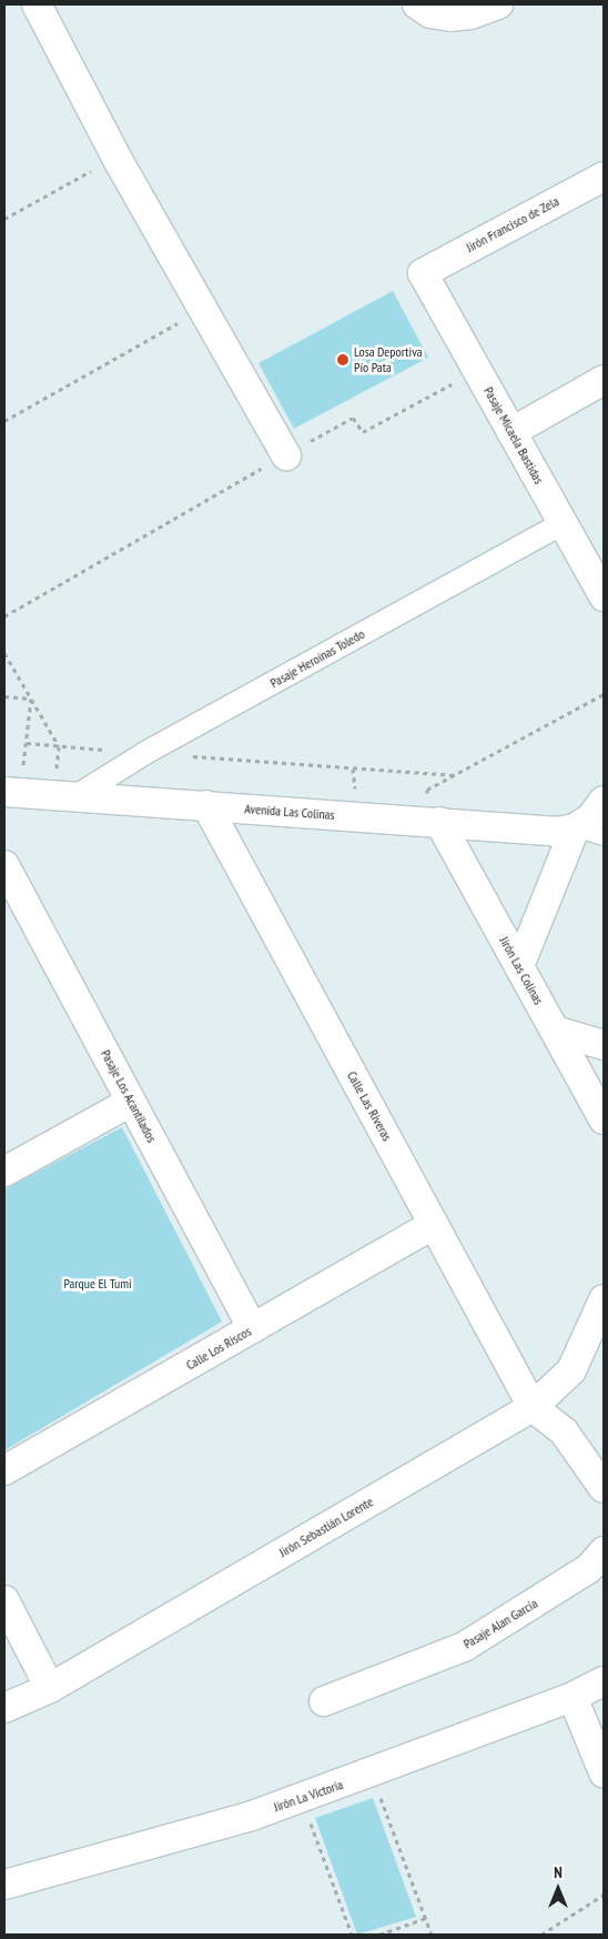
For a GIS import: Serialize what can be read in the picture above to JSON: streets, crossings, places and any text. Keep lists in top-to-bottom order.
{
  "streets": {
    "street": [
      "Jirón Francisco de Zela",
      "Pasaje Micaela Bastidas",
      "Pasaje Heroínas Toledo",
      "Avenida Las Colinas",
      "Jirón Las Colinas",
      "Pasaje Los Acantilados",
      "Calle Las Riveras",
      "Calle Los Riscos",
      "Jirón Sebastián Lorente",
      "Pasaje Alan García",
      "Jirón La Victoria"
    ]
  },
  "crossings": [
    ["Jirón Francisco de Zela", "Pasaje Micaela Bastidas"],
    ["Pasaje Micaela Bastidas", "Pasaje Heroínas Toledo"],
    ["Pasaje Heroínas Toledo", "Avenida Las Colinas"],
    ["Avenida Las Colinas", "Jirón Las Colinas"],
    ["Avenida Las Colinas", "Calle Las Riveras"],
    ["Pasaje Los Acantilados", "Calle Los Riscos"],
    ["Calle Las Riveras", "Calle Los Riscos"],
    ["Calle Las Riveras", "Jirón Sebastián Lorente"]
  ],
  "parks": ["Parque El Tumi"],
  "places": ["Losa Deportiva Pío Pata"],
  "north": "top"
}
